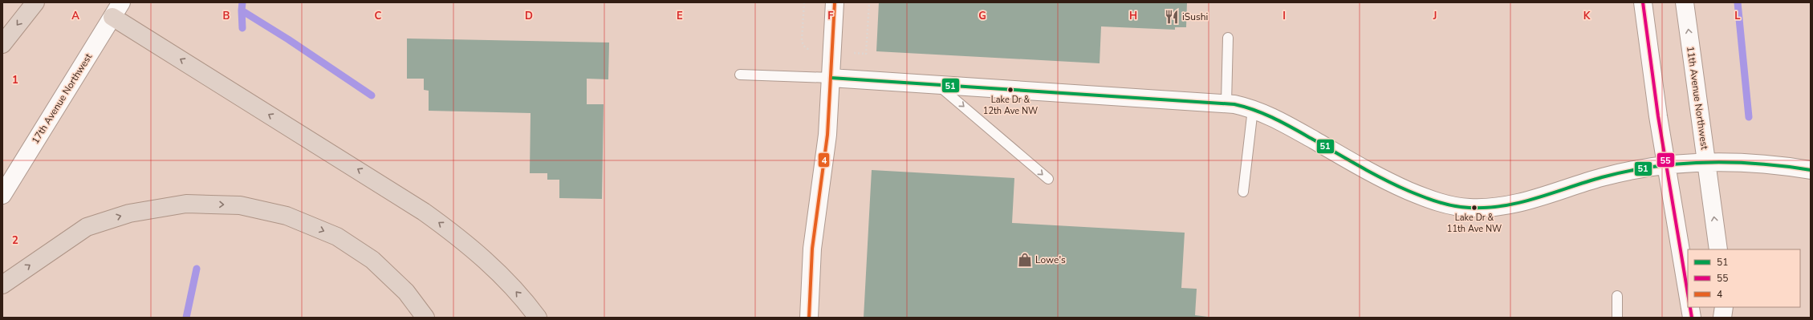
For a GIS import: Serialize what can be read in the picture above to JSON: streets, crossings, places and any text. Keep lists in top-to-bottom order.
{
  "streets": {
    "street": ["11th Avenue Northwest", "17th Avenue Northwest"]
  },
  "places": {
    "restaurant": ["iSushi"],
    "other": ["Lake Dr & 12th Ave NW", "Lake Dr & 11th Ave NW"],
    "shop": ["Lowe's"]
  },
  "lines": ["transit line 55", "transit line 4", "transit line 51"],
  "legend": ["51", "55", "4"],
  "grid": {
    "columns": [
      "A",
      "B",
      "C",
      "D",
      "E",
      "F",
      "G",
      "H",
      "I",
      "J",
      "K",
      "L"
    ],
    "rows": ["1", "2"]
  }
}
